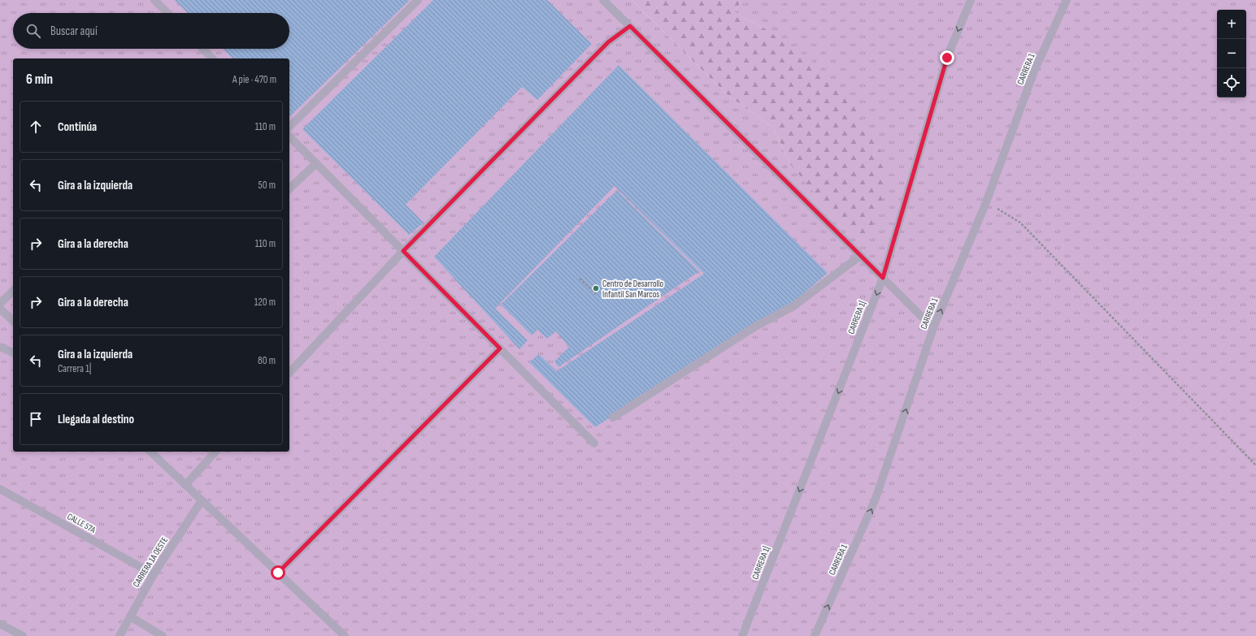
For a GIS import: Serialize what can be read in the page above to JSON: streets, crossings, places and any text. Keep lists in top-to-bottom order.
{
  "streets": {
    "street": [
      "CARRERA 1",
      "CARRERA 1|",
      "CALLE 57A",
      "CARRERA 1A OESTE"
    ]
  },
  "crossings": [
    ["CALLE 57A", "CARRERA 1A OESTE"]
  ],
  "one_way": ["CARRERA 1", "CARRERA 1|"],
  "places": ["Centro de Desarrollo Infantil San Marcos"],
  "page": {
    "map_buttons": ["+", "−"],
    "search": "Buscar aquí",
    "heading": ["6 min", "A pie · 470 m"],
    "list": [
      ["Continúa", "110 m"],
      ["Gira a la izquierda", "50 m"],
      ["Gira a la derecha", "110 m"],
      ["Gira a la derecha", "120 m"],
      ["Gira a la izquierda", "Carrera 1|", "80 m"],
      "Llegada al destino"
    ]
  }
}
